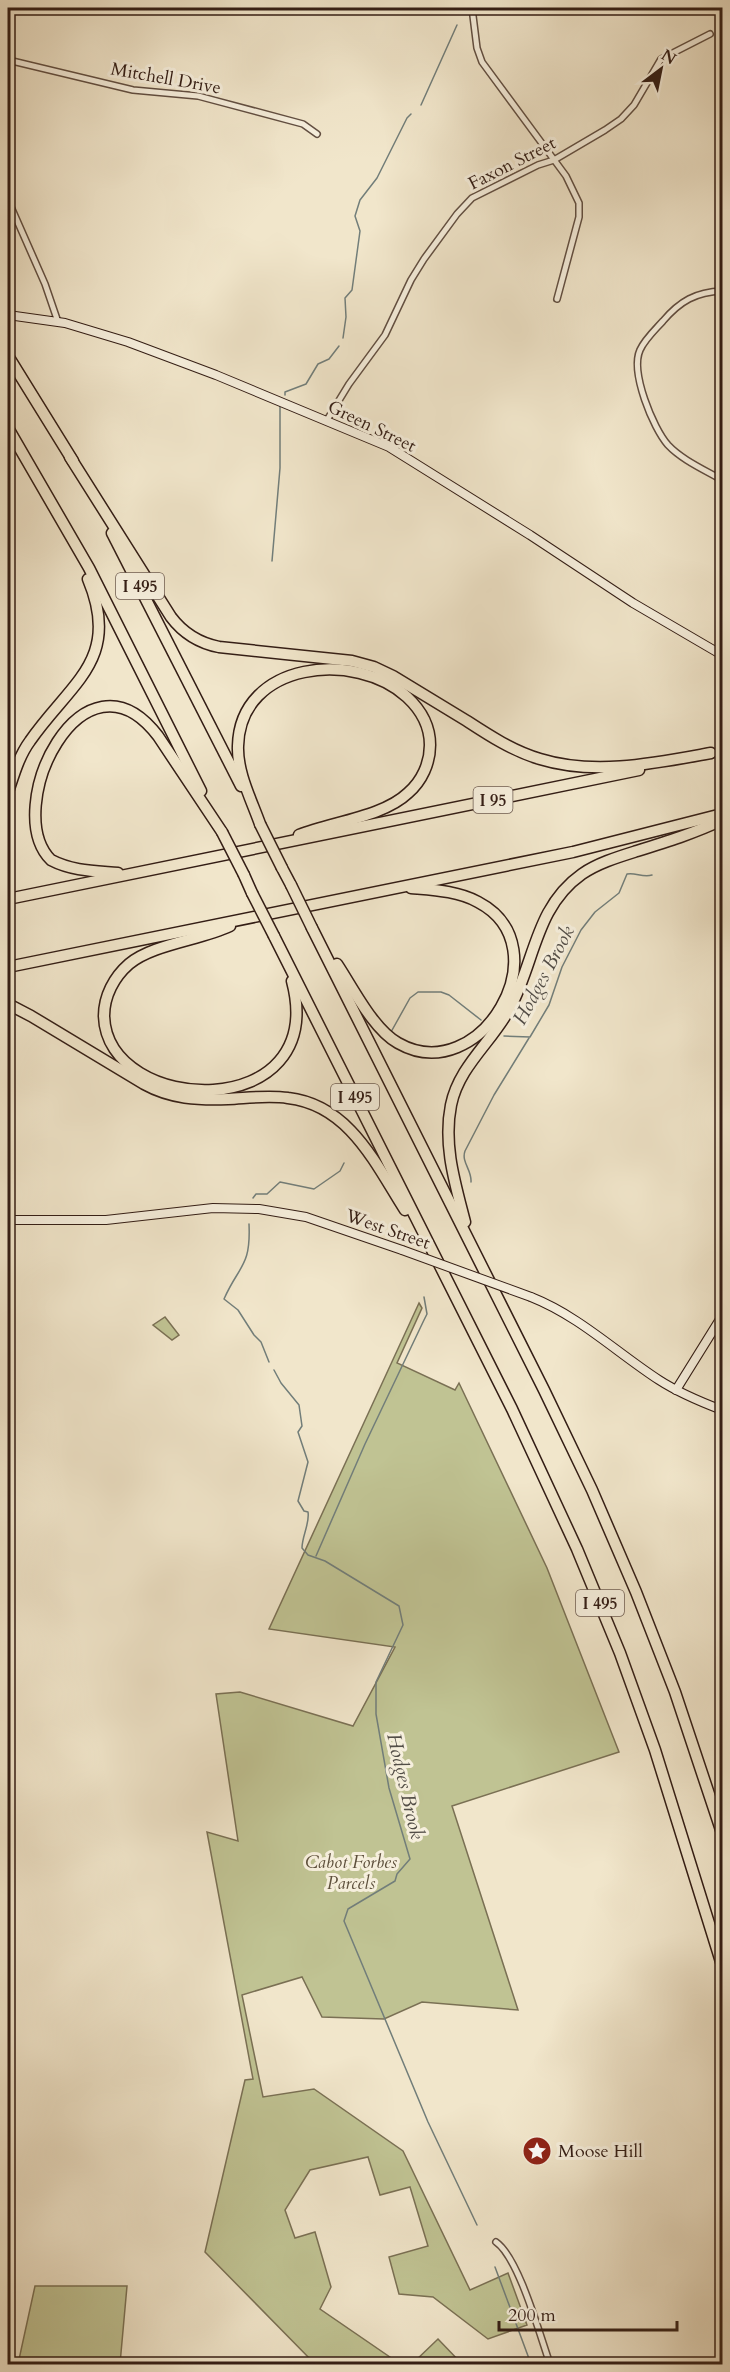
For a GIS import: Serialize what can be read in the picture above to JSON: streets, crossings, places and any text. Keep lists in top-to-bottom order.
{
  "streets": {
    "highway": ["I 495", "I 95"],
    "street": [
      "Mitchell Drive",
      "Faxon Street",
      "Green Street",
      "West Street"
    ]
  },
  "crossings": [
    ["Faxon Street", "Green Street"]
  ],
  "water": ["Hodges Brook"],
  "parks": ["Cabot Forbes Parcels"],
  "places": {
    "place": ["Moose Hill"]
  },
  "scale_bar": "200 m",
  "north": "top right"
}
